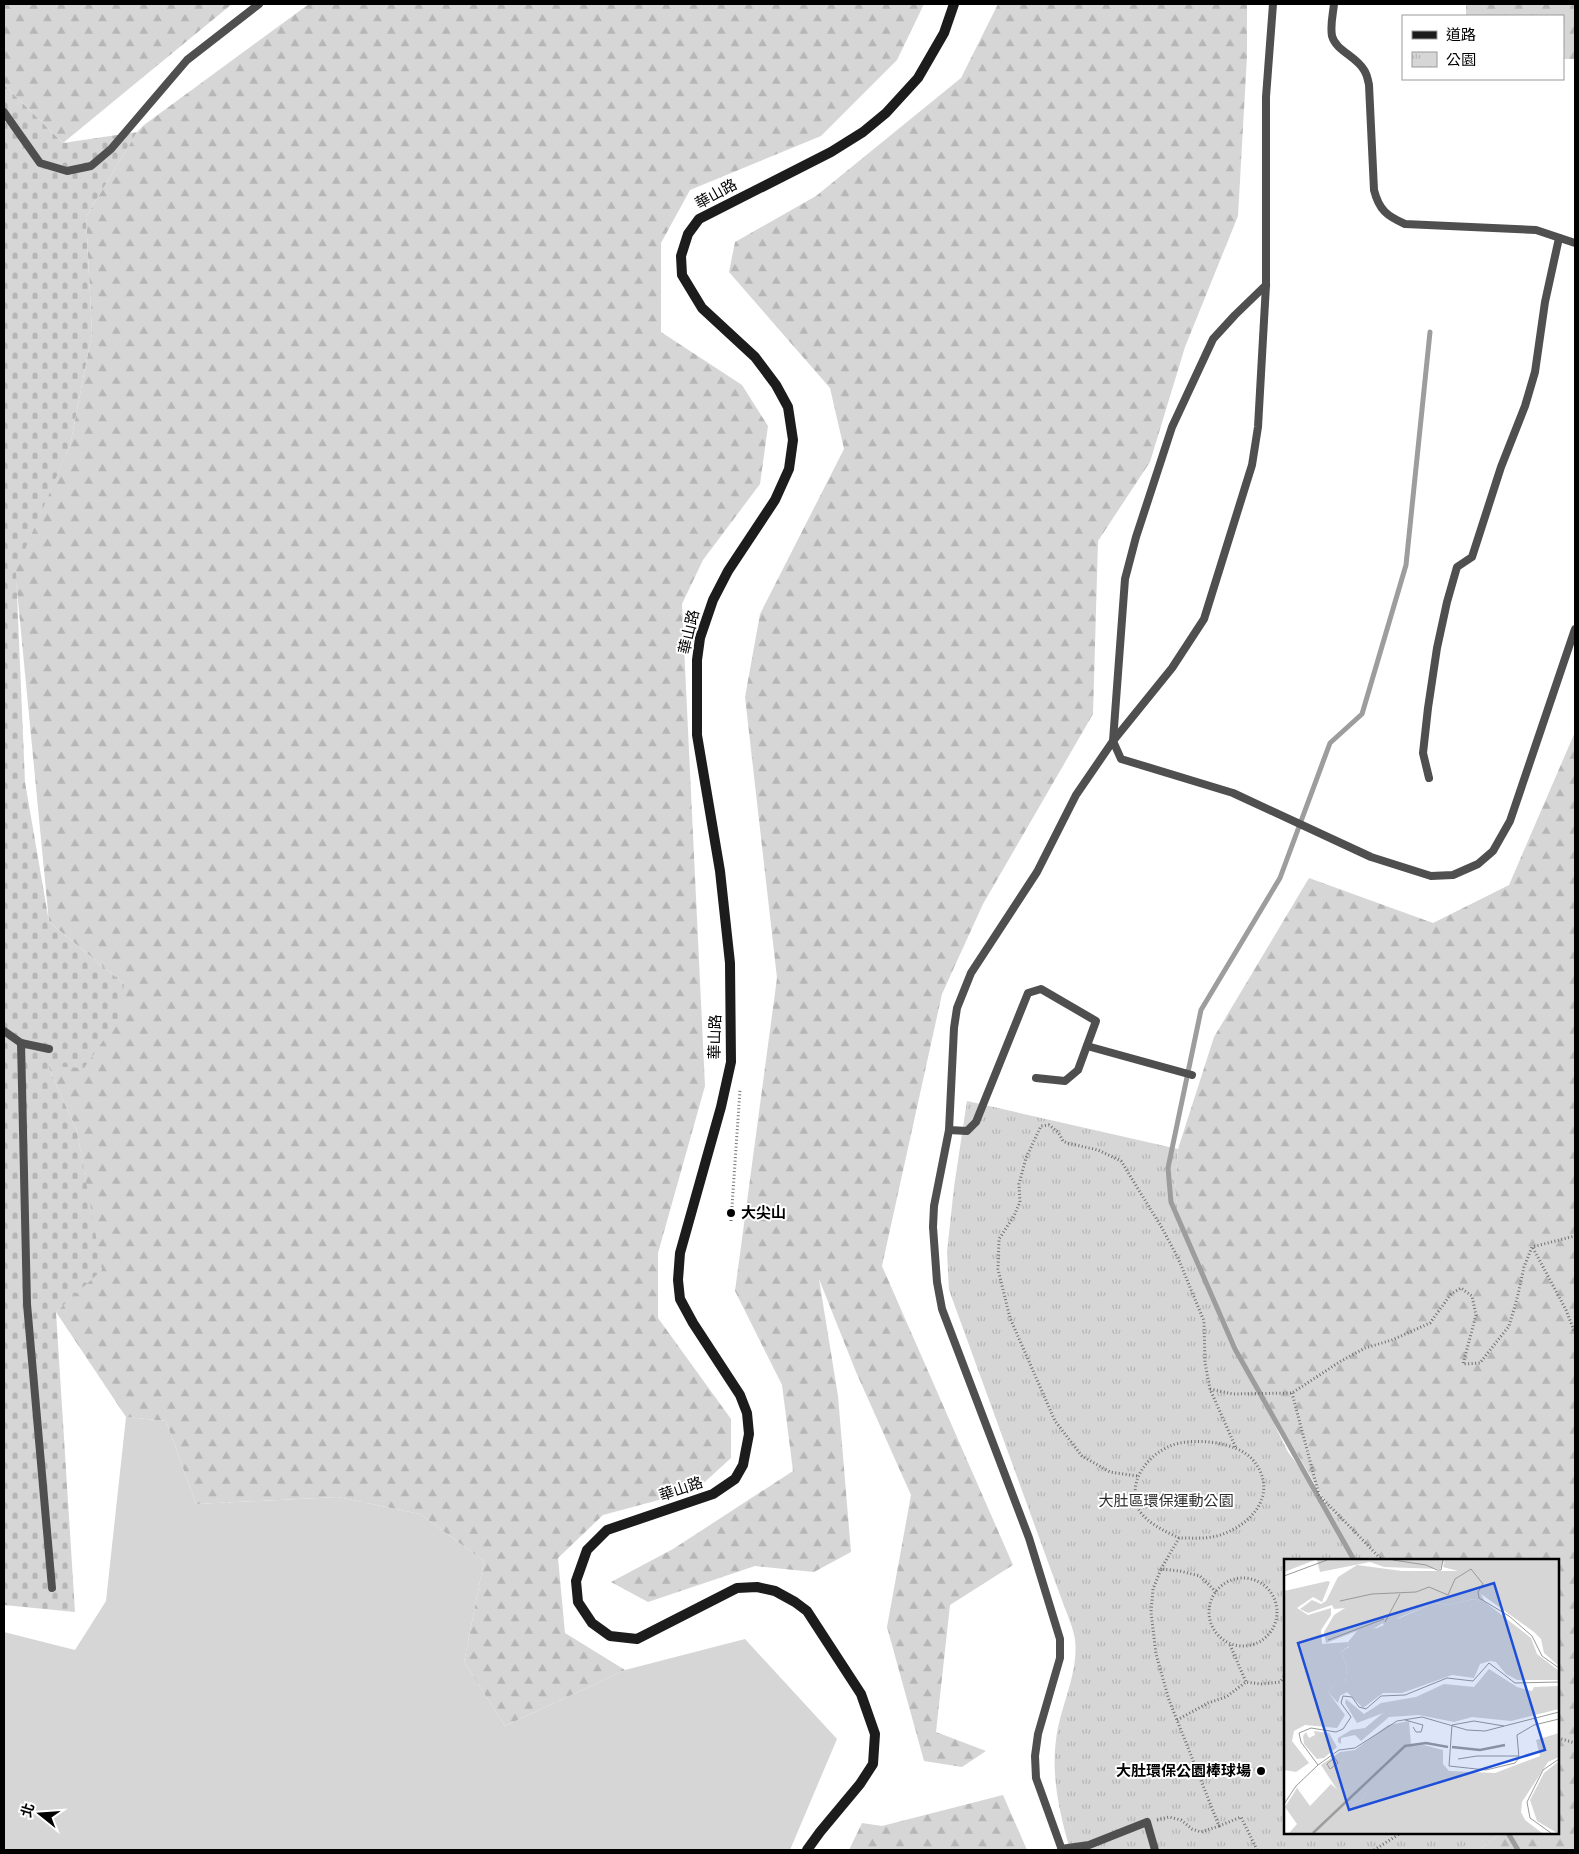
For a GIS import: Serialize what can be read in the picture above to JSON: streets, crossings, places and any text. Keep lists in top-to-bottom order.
{
  "streets": {
    "street": ["華山路"]
  },
  "parks": ["大肚區環保運動公園"],
  "places": ["大尖山", "大肚環保公園棒球場"],
  "legend": ["道路", "公園"],
  "north": "left"
}
